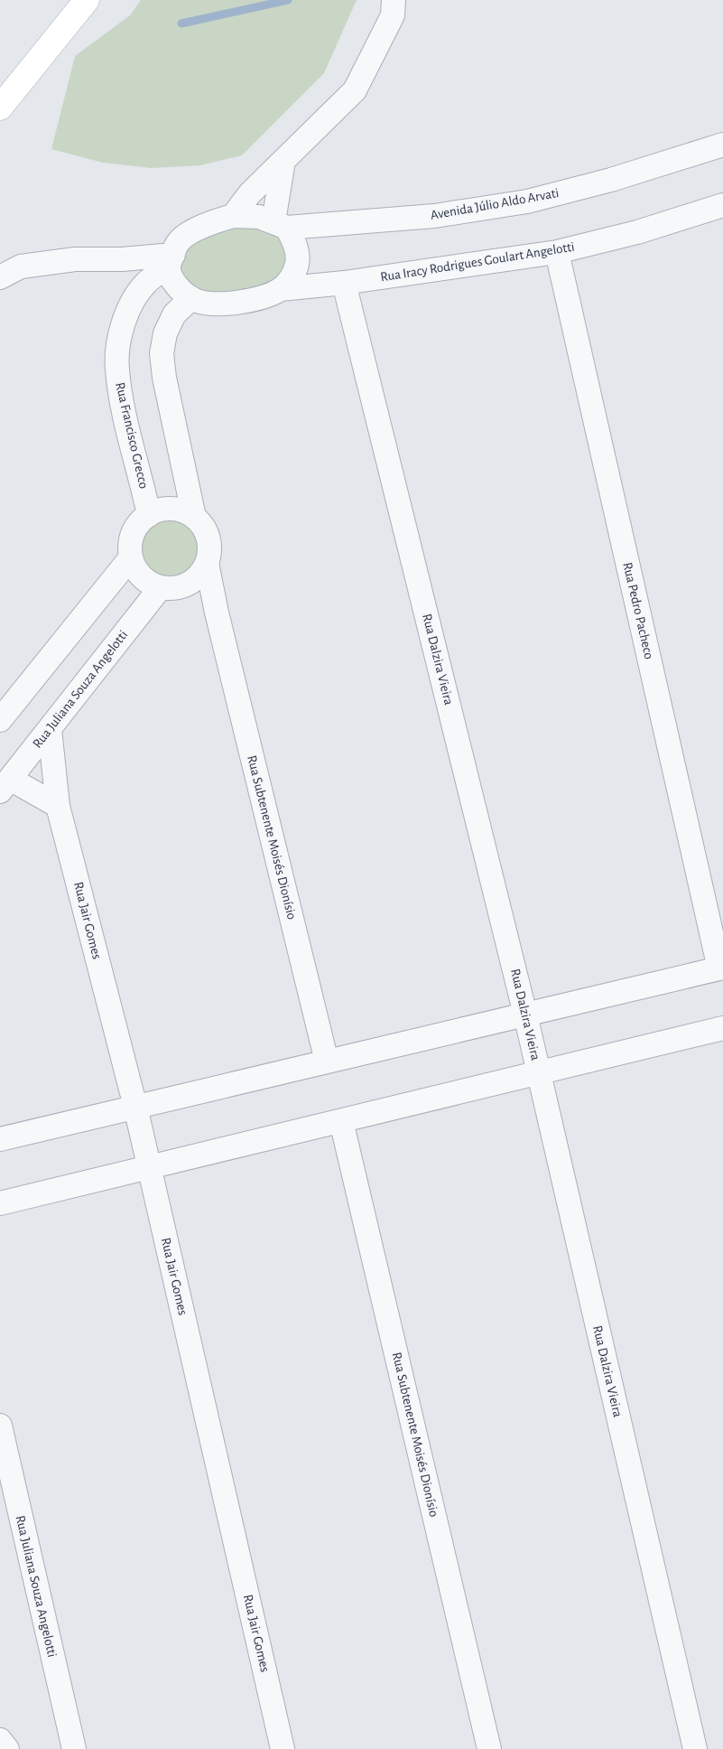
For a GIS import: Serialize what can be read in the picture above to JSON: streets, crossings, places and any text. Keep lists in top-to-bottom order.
{
  "streets": {
    "street": [
      "Avenida Júlio Aldo Arvati",
      "Rua Iracy Rodrigues Goulart Angelotti",
      "Rua Francisco Grecco",
      "Rua Pedro Pacheco",
      "Rua Dalzira Vieira",
      "Rua Juliana Souza Angelotti",
      "Rua Subtenente Moisés Dionísio",
      "Rua Jair Gomes"
    ]
  },
  "crossings": [
    ["Avenida Júlio Aldo Arvati", "Rua Iracy Rodrigues Goulart Angelotti"],
    ["Avenida Júlio Aldo Arvati", "Rua Francisco Grecco"],
    ["Rua Iracy Rodrigues Goulart Angelotti", "Rua Francisco Grecco"],
    ["Rua Iracy Rodrigues Goulart Angelotti", "Rua Pedro Pacheco"],
    ["Rua Iracy Rodrigues Goulart Angelotti", "Rua Dalzira Vieira"],
    ["Rua Francisco Grecco", "Rua Juliana Souza Angelotti"],
    ["Rua Francisco Grecco", "Rua Subtenente Moisés Dionísio"],
    ["Rua Juliana Souza Angelotti", "Rua Subtenente Moisés Dionísio"],
    ["Rua Juliana Souza Angelotti", "Rua Jair Gomes"]
  ]
}
